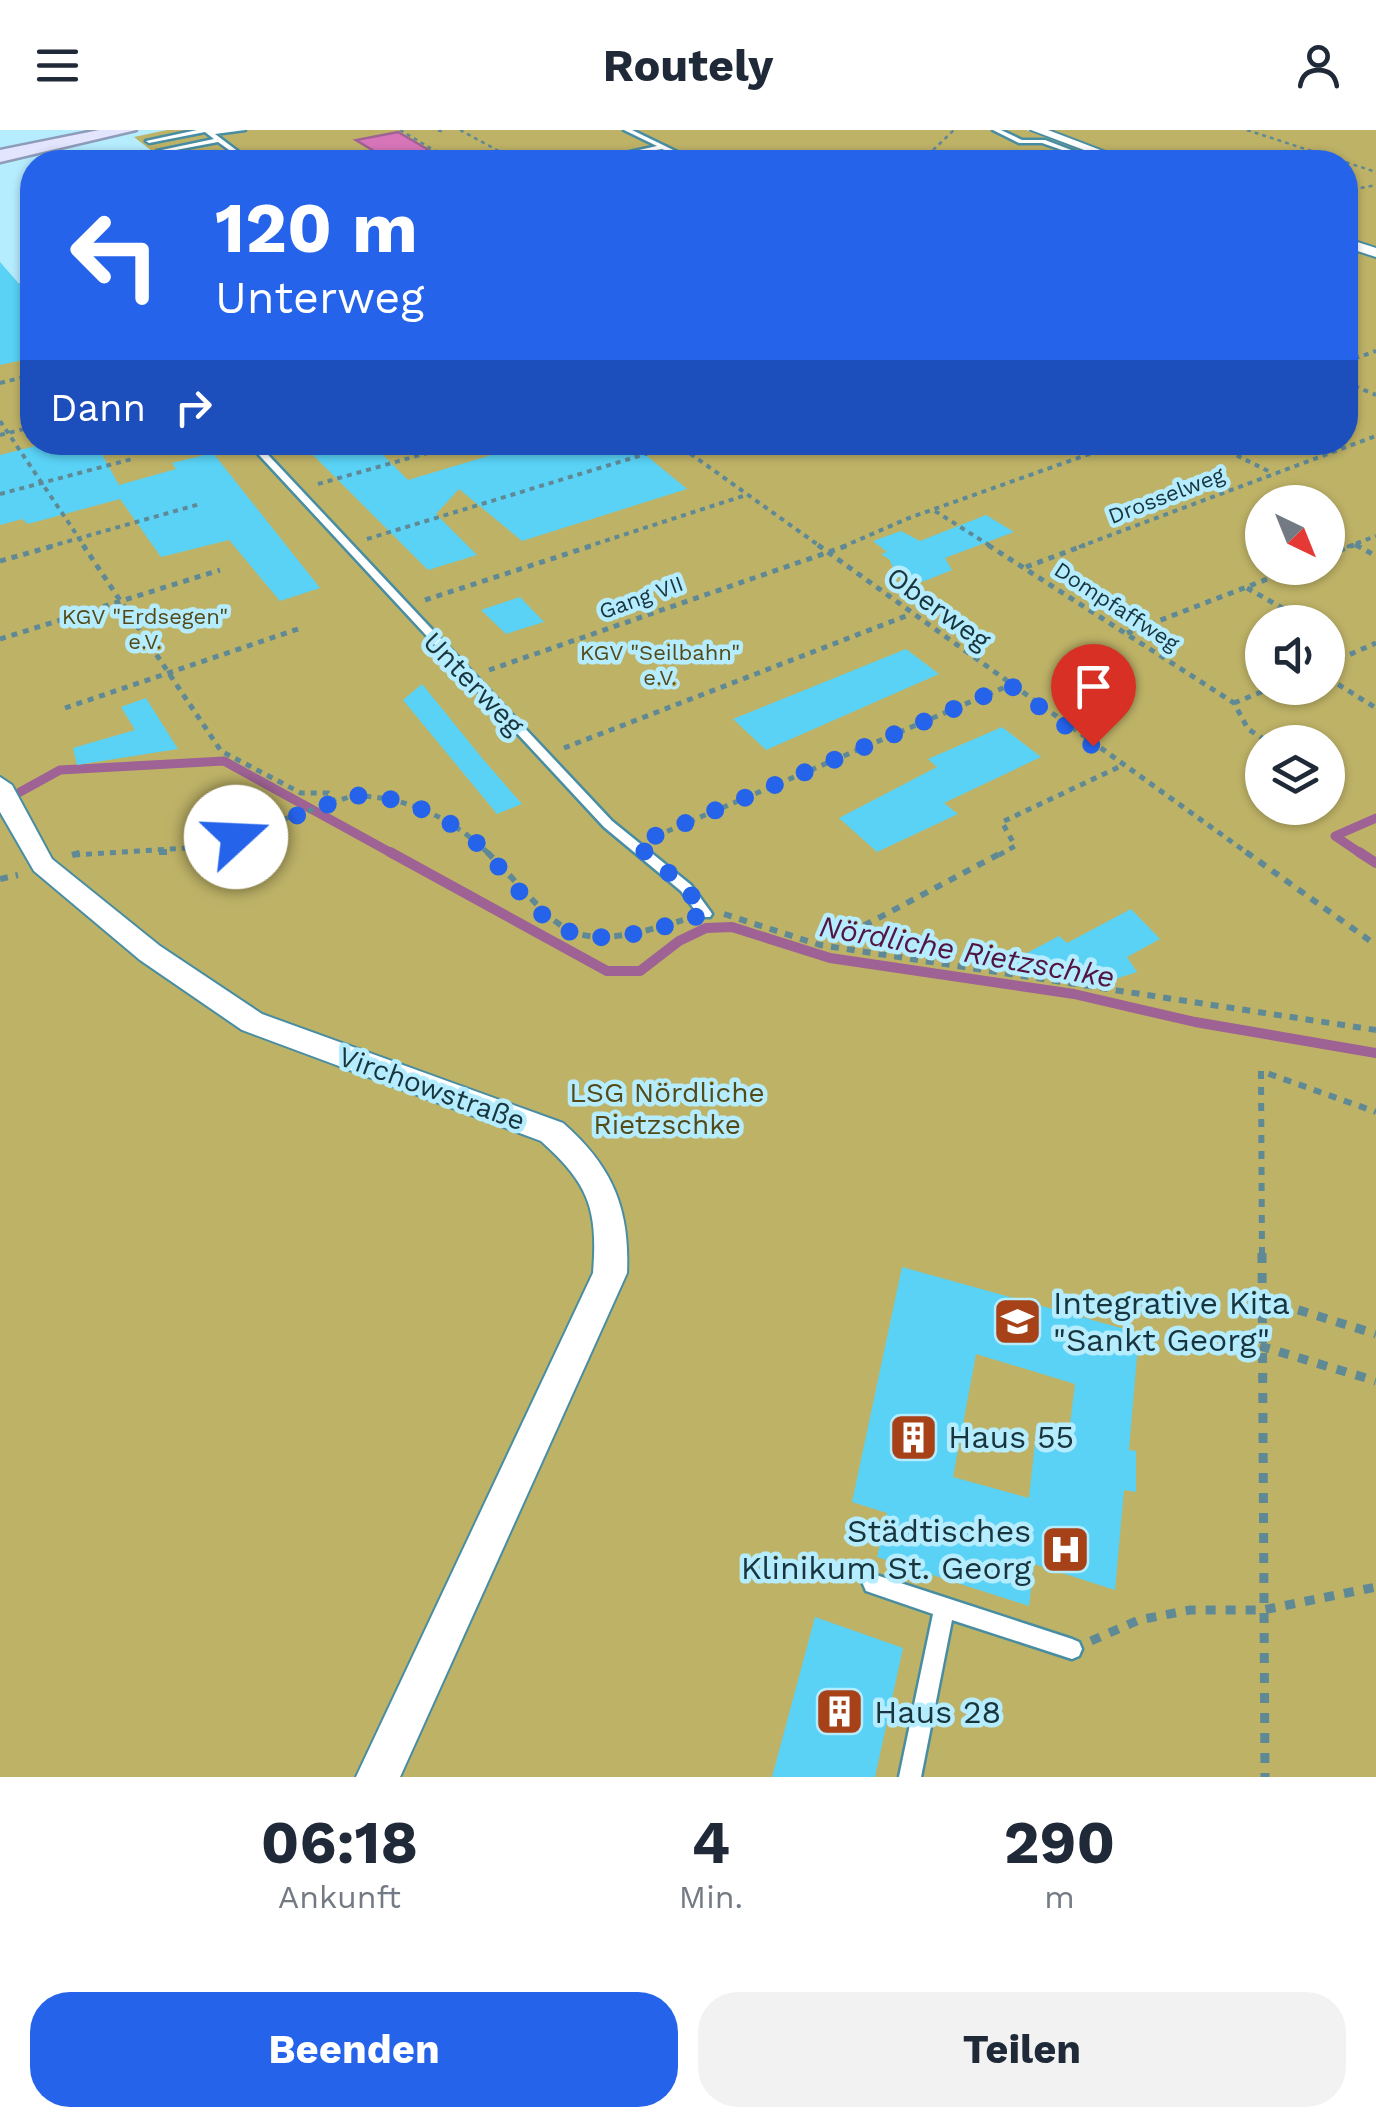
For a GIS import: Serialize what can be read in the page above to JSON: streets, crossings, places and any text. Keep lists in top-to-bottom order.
{
  "streets": {
    "street": ["Virchowstraße"],
    "lane": ["Unterweg"],
    "path": [
      "Drosselweg",
      "Gang VII",
      "Dompfaffweg",
      "Oberweg"
    ]
  },
  "crossings": [
    ["Drosselweg", "Dompfaffweg"],
    ["Gang VII", "Dompfaffweg"],
    ["Gang VII", "Oberweg"],
    ["Gang VII", "Unterweg"]
  ],
  "water": ["Nördliche Rietzschke"],
  "parks": ["KGV \"Erdsegen\" e.V.", "KGV \"Seilbahn\" e.V.", "LSG Nördliche Rietzschke"],
  "places": {
    "school or university": ["Integrative Kita \"Sankt Georg\""],
    "building": ["Haus 55", "Haus 28"],
    "hospital": ["Städtisches Klinikum St. Georg"]
  },
  "north": "bottom right",
  "page": {
    "header": "Routely",
    "turn": ["120 m", "Unterweg"],
    "then": "Dann",
    "eta": [
      "06:18",
      "Ankunft",
      "4",
      "Min.",
      "290",
      "m"
    ],
    "buttons": ["Beenden", "Teilen"]
  }
}
